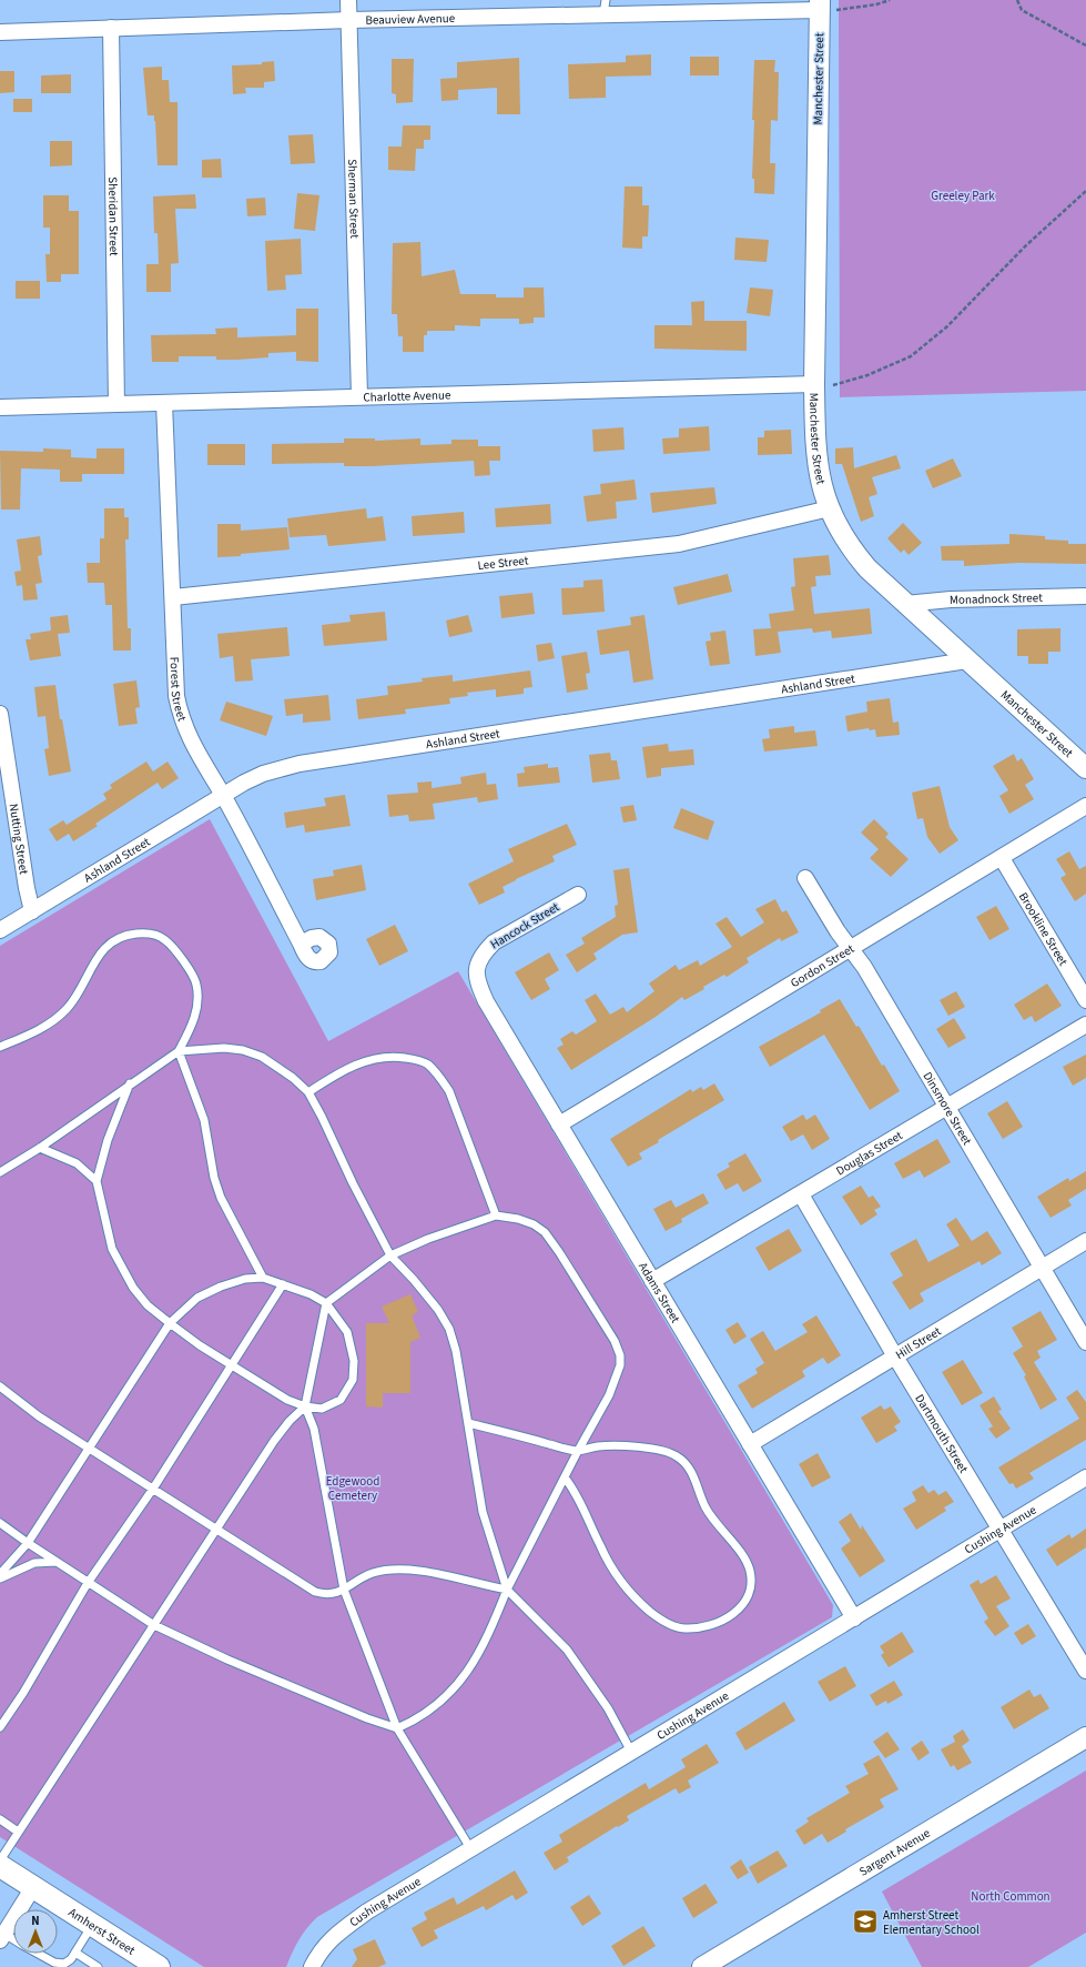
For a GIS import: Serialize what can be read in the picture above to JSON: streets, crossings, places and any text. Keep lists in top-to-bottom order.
{
  "streets": {
    "main road": ["Amherst Street"],
    "street": [
      "Beauview Avenue",
      "Manchester Street",
      "Sherman Street",
      "Sheridan Street",
      "Charlotte Avenue",
      "Lee Street",
      "Monadnock Street",
      "Ashland Street",
      "Forest Street",
      "Nutting Street",
      "Hancock Street",
      "Brookline Street",
      "Gordon Street",
      "Dinsmore Street",
      "Douglas Street",
      "Adams Street",
      "Hill Street",
      "Dartmouth Street",
      "Cushing Avenue",
      "Sargent Avenue"
    ]
  },
  "crossings": [
    ["Beauview Avenue", "Manchester Street"],
    ["Beauview Avenue", "Sherman Street"],
    ["Beauview Avenue", "Sheridan Street"],
    ["Manchester Street", "Charlotte Avenue"],
    ["Manchester Street", "Lee Street"],
    ["Manchester Street", "Monadnock Street"],
    ["Manchester Street", "Ashland Street"],
    ["Sherman Street", "Charlotte Avenue"],
    ["Sheridan Street", "Charlotte Avenue"],
    ["Charlotte Avenue", "Forest Street"],
    ["Lee Street", "Forest Street"],
    ["Ashland Street", "Forest Street"],
    ["Ashland Street", "Nutting Street"],
    ["Hancock Street", "Adams Street"],
    ["Brookline Street", "Gordon Street"],
    ["Gordon Street", "Dinsmore Street"],
    ["Gordon Street", "Adams Street"],
    ["Dinsmore Street", "Douglas Street"],
    ["Dinsmore Street", "Hill Street"],
    ["Douglas Street", "Adams Street"],
    ["Douglas Street", "Dartmouth Street"],
    ["Adams Street", "Hill Street"],
    ["Adams Street", "Cushing Avenue"],
    ["Hill Street", "Dartmouth Street"],
    ["Dartmouth Street", "Cushing Avenue"]
  ],
  "parks": ["Greeley Park", "Edgewood Cemetery", "North Common"],
  "places": {
    "school or university": ["Amherst Street Elementary School"]
  },
  "north": "top"
}
